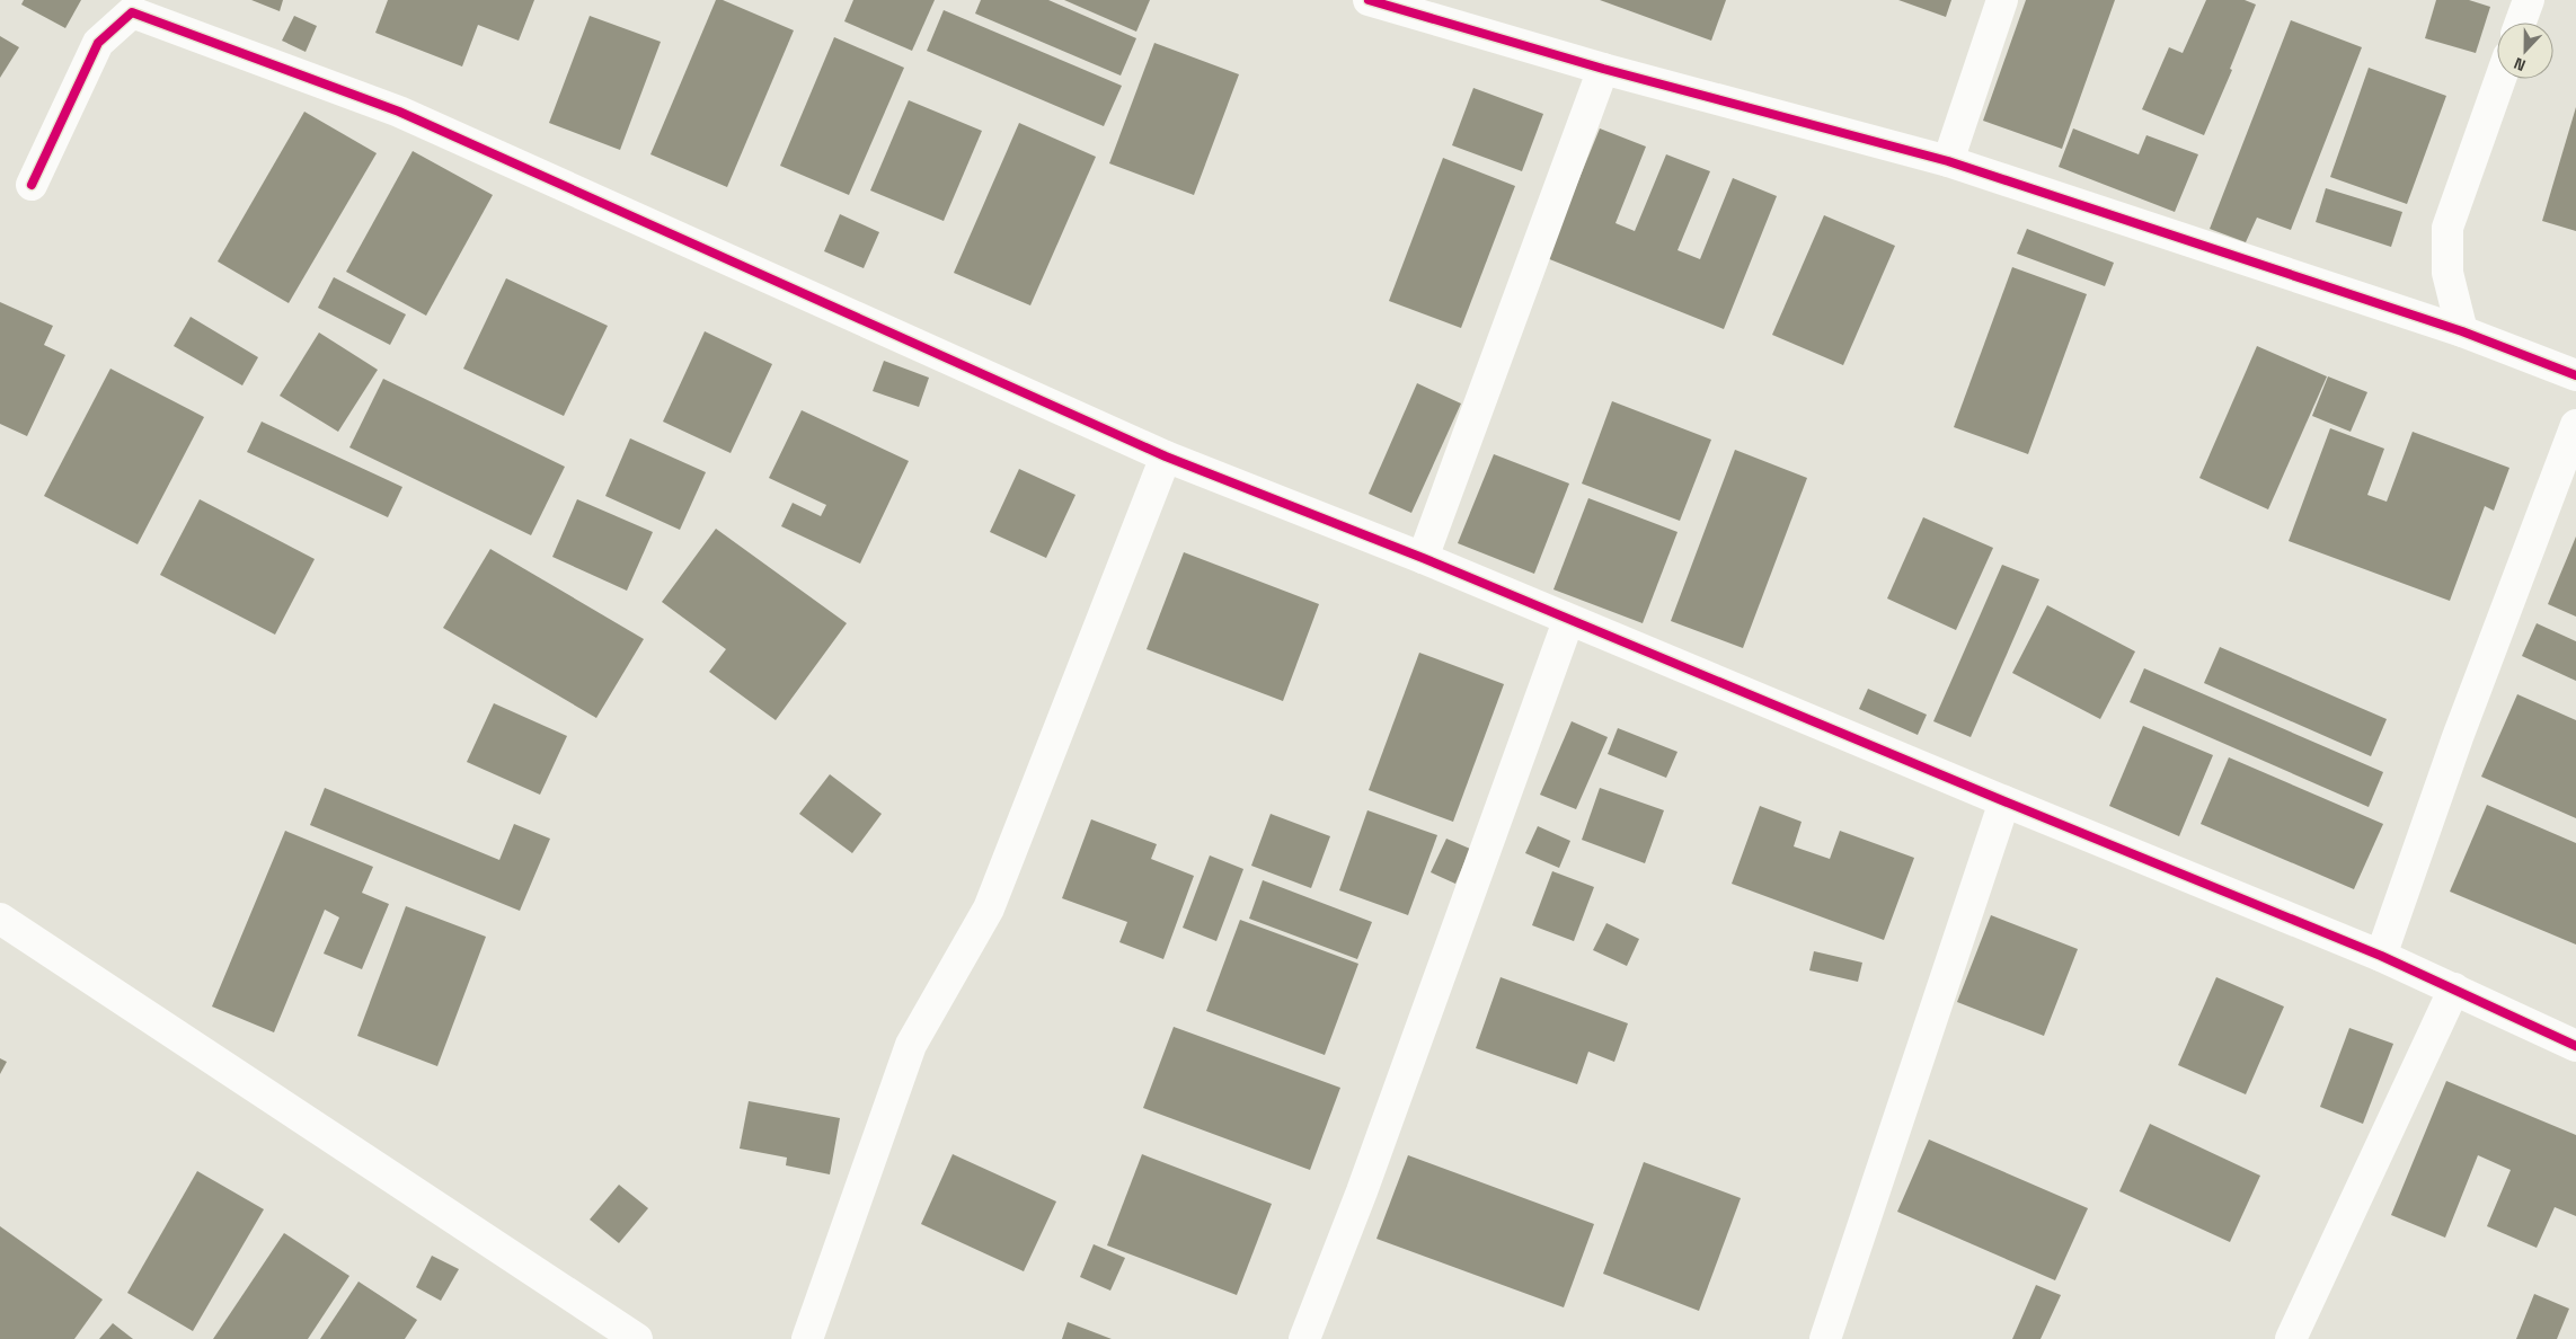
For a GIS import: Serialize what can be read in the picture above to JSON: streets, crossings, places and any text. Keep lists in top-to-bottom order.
{
  "north": "bottom"
}
